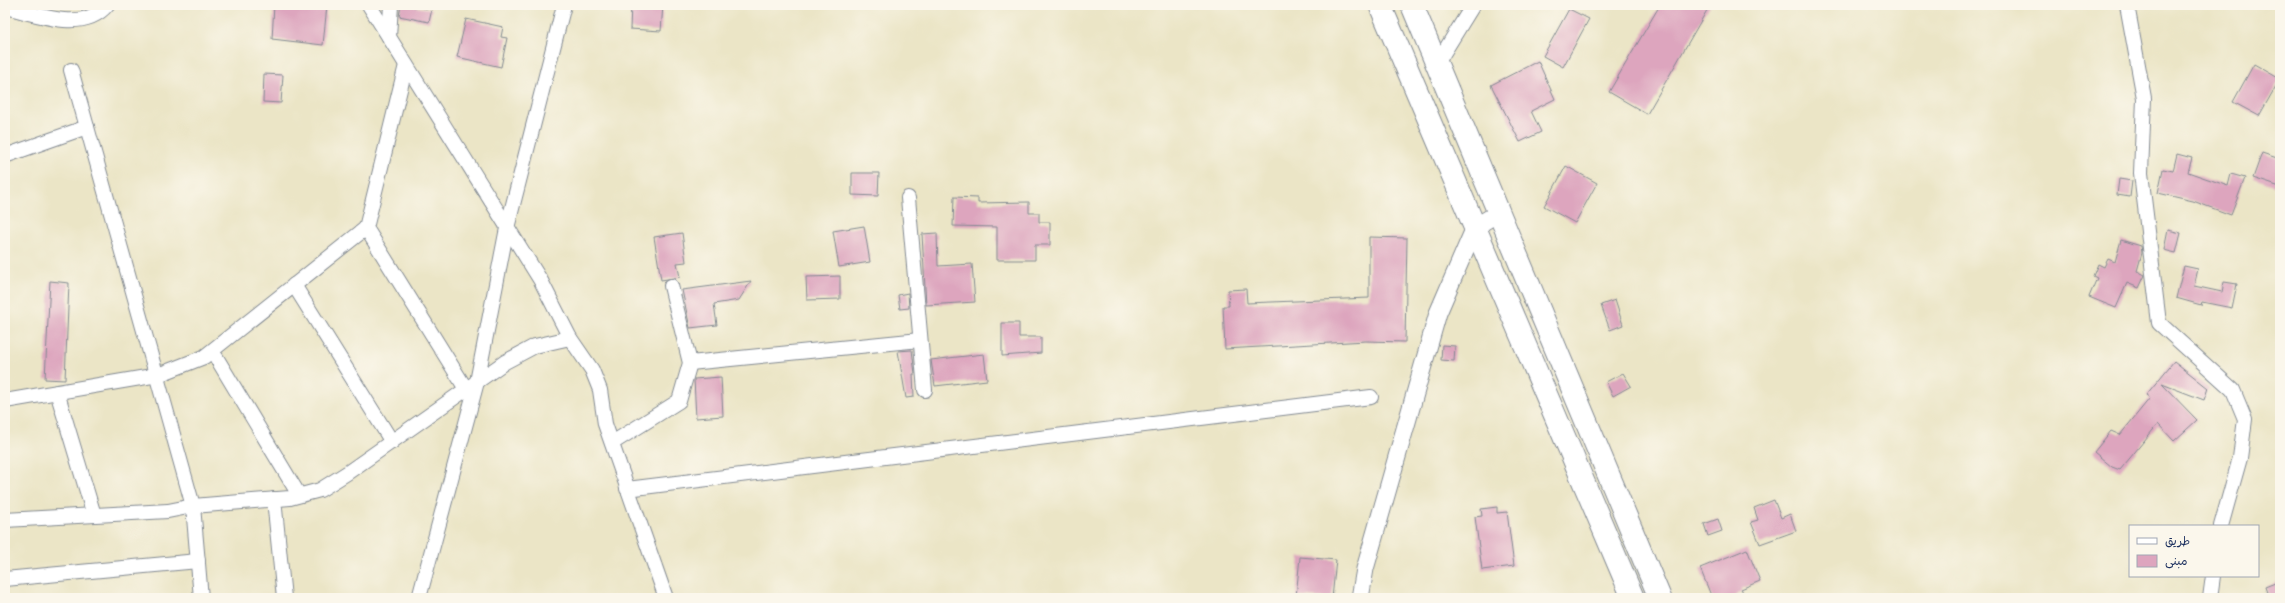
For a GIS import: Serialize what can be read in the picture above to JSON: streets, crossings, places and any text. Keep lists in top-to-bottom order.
{
  "legend": ["طريق", "مبنى"]
}
